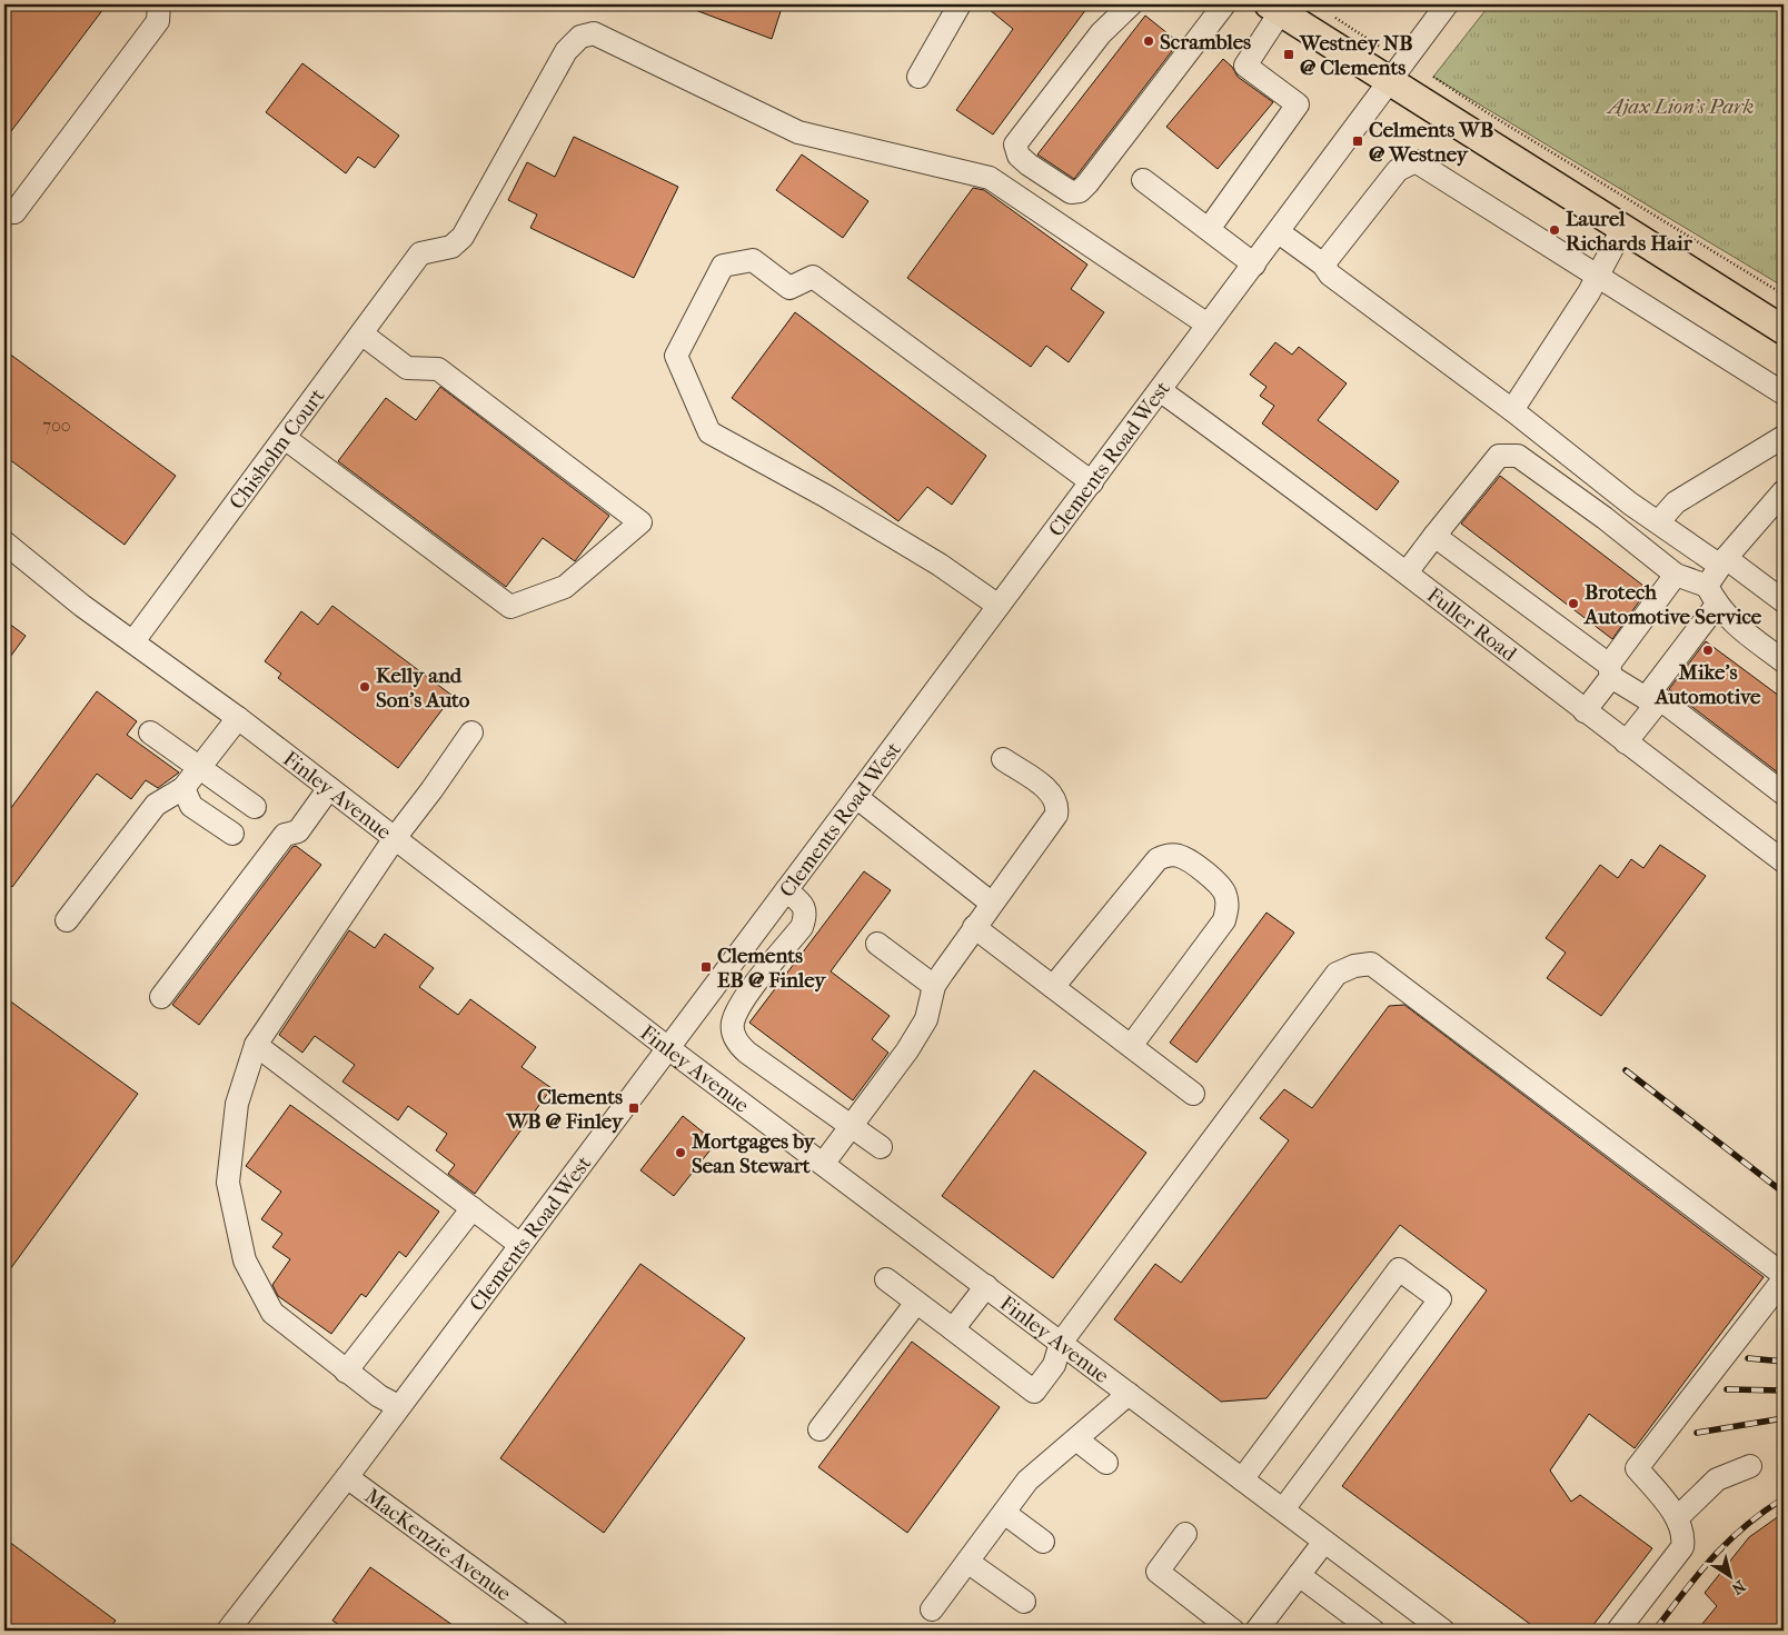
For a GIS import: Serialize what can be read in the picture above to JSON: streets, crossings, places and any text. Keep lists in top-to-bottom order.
{
  "streets": {
    "street": [
      "Chisholm Court",
      "Clements Road West",
      "Fuller Road",
      "Finley Avenue",
      "MacKenzie Avenue"
    ]
  },
  "crossings": [
    ["Chisholm Court", "Clements Road West"],
    ["Chisholm Court", "Finley Avenue"],
    ["Clements Road West", "Fuller Road"],
    ["Clements Road West", "Finley Avenue"],
    ["Clements Road West", "MacKenzie Avenue"]
  ],
  "parks": ["Ajax Lion's Park"],
  "places": {
    "other": [
      "Scrambles",
      "Laurel Richards Hair",
      "Brotech Automotive Service",
      "Mike's Automotive",
      "Kelly and Son's Auto",
      "Mortgages by Sean Stewart"
    ],
    "transit": [
      "Westney NB @ Clements",
      "Celments WB @ Westney",
      "Clements EB @ Finley",
      "Clements WB @ Finley"
    ]
  },
  "house_numbers": ["700"],
  "north": "bottom right"
}
